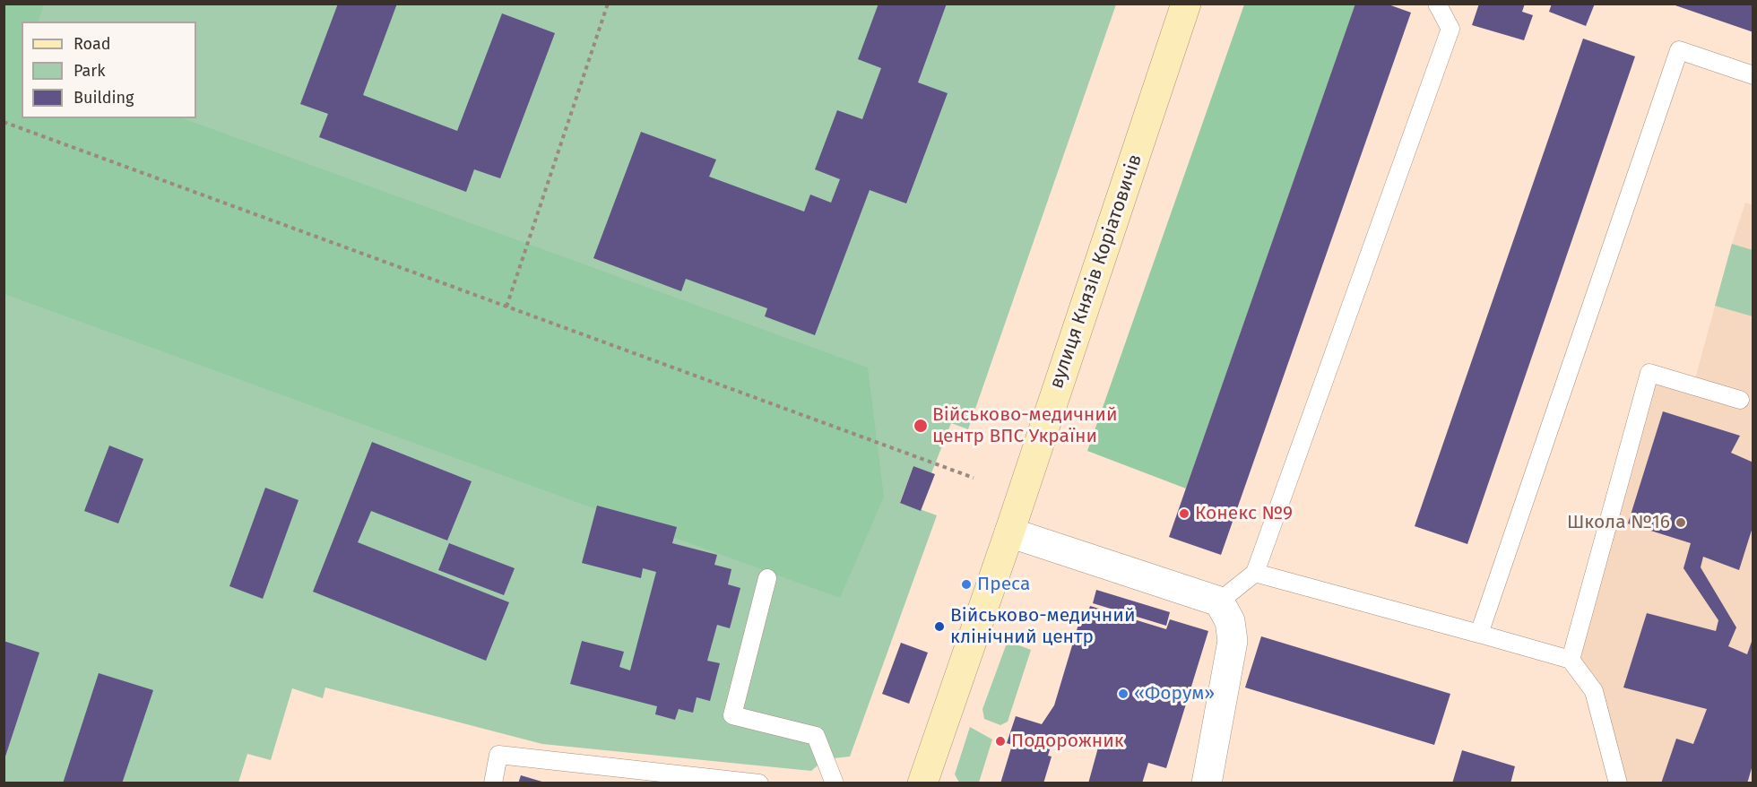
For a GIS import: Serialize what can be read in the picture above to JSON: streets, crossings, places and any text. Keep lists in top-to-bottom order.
{
  "streets": {
    "main road": ["вулиця Князів Коріатовичів"]
  },
  "places": [
    "Військово-медичний центр ВПС України",
    "Конекс №9",
    "Школа №16",
    "Преса",
    "Військово-медичний клінічний центр",
    "«Форум»",
    "Подорожник"
  ],
  "legend": ["Road", "Park", "Building"]
}
